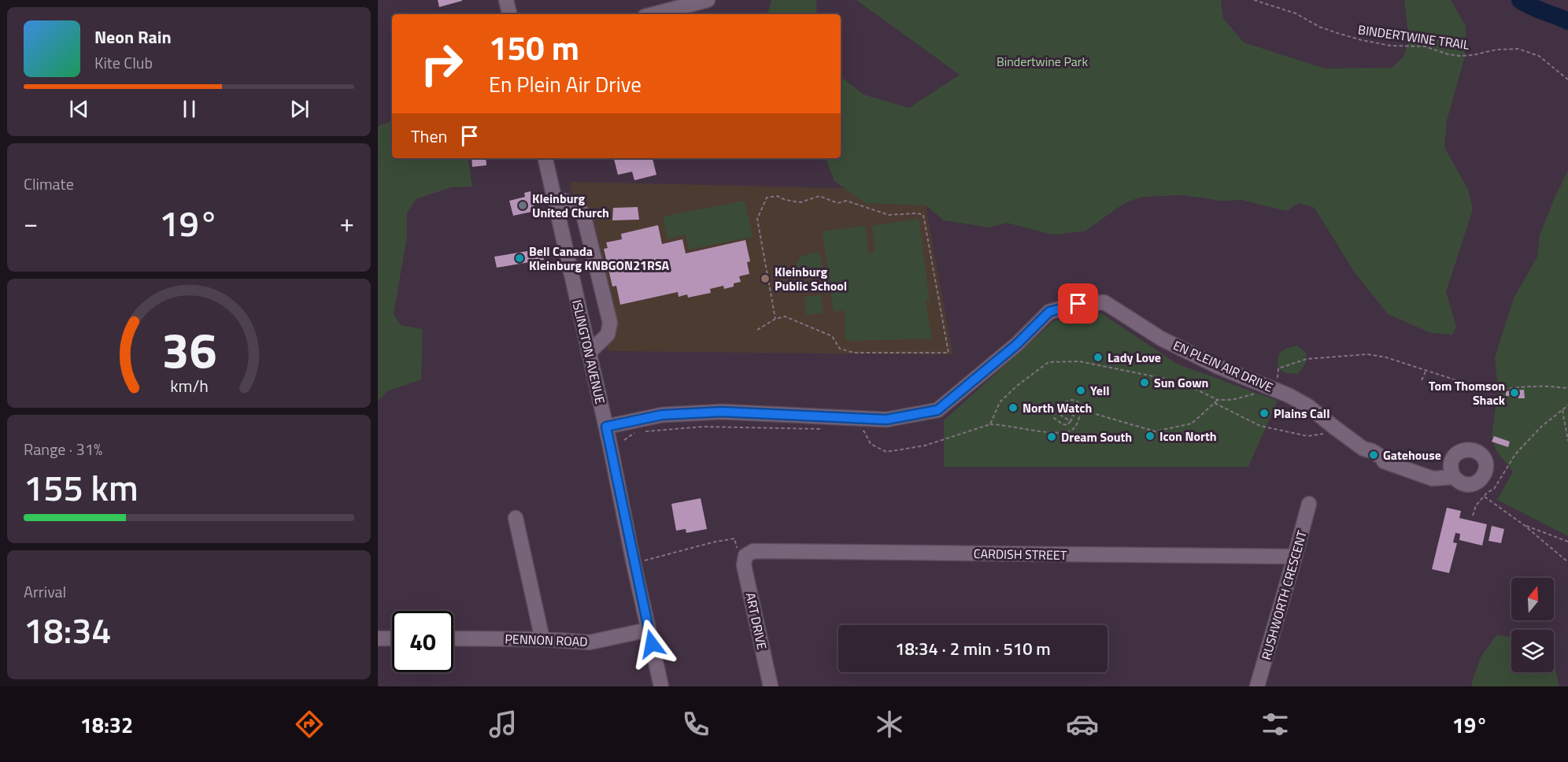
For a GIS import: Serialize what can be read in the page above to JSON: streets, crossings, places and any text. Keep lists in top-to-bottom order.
{
  "streets": {
    "street": [
      "ISLINGTON AVENUE",
      "EN PLEIN AIR DRIVE",
      "CARDISH STREET",
      "RUSHWORTH CRESCENT",
      "ART DRIVE",
      "PENNON ROAD"
    ],
    "path": ["BINDERTWINE TRAIL"]
  },
  "crossings": [
    ["ISLINGTON AVENUE", "EN PLEIN AIR DRIVE"],
    ["ISLINGTON AVENUE", "PENNON ROAD"],
    ["CARDISH STREET", "RUSHWORTH CRESCENT"],
    ["CARDISH STREET", "ART DRIVE"]
  ],
  "parks": ["Bindertwine Park"],
  "places": [
    "Kleinburg United Church",
    "Bell Canada Kleinburg KNBGON21RSA",
    "Kleinburg Public School",
    "Lady Love",
    "Sun Gown",
    "Yell",
    "Tom Thomson Shack",
    "North Watch",
    "Plains Call",
    "Icon North",
    "Dream South",
    "Gatehouse"
  ],
  "north": "top",
  "page": {
    "turn": ["150 m", "En Plein Air Drive"],
    "song": ["Neon Rain", "Kite Club"],
    "then": "Then",
    "tile": [
      "Climate",
      ["Range · 31%", "155 km"],
      ["Arrival", "18:34"]
    ],
    "heat": ["−", "19°", "+"],
    "limit": "40",
    "trip": "18:34 · 2 min · 510 m",
    "tabs": ["18:32", "19°"],
    "gauge": ["36", "km/h"]
  }
}
